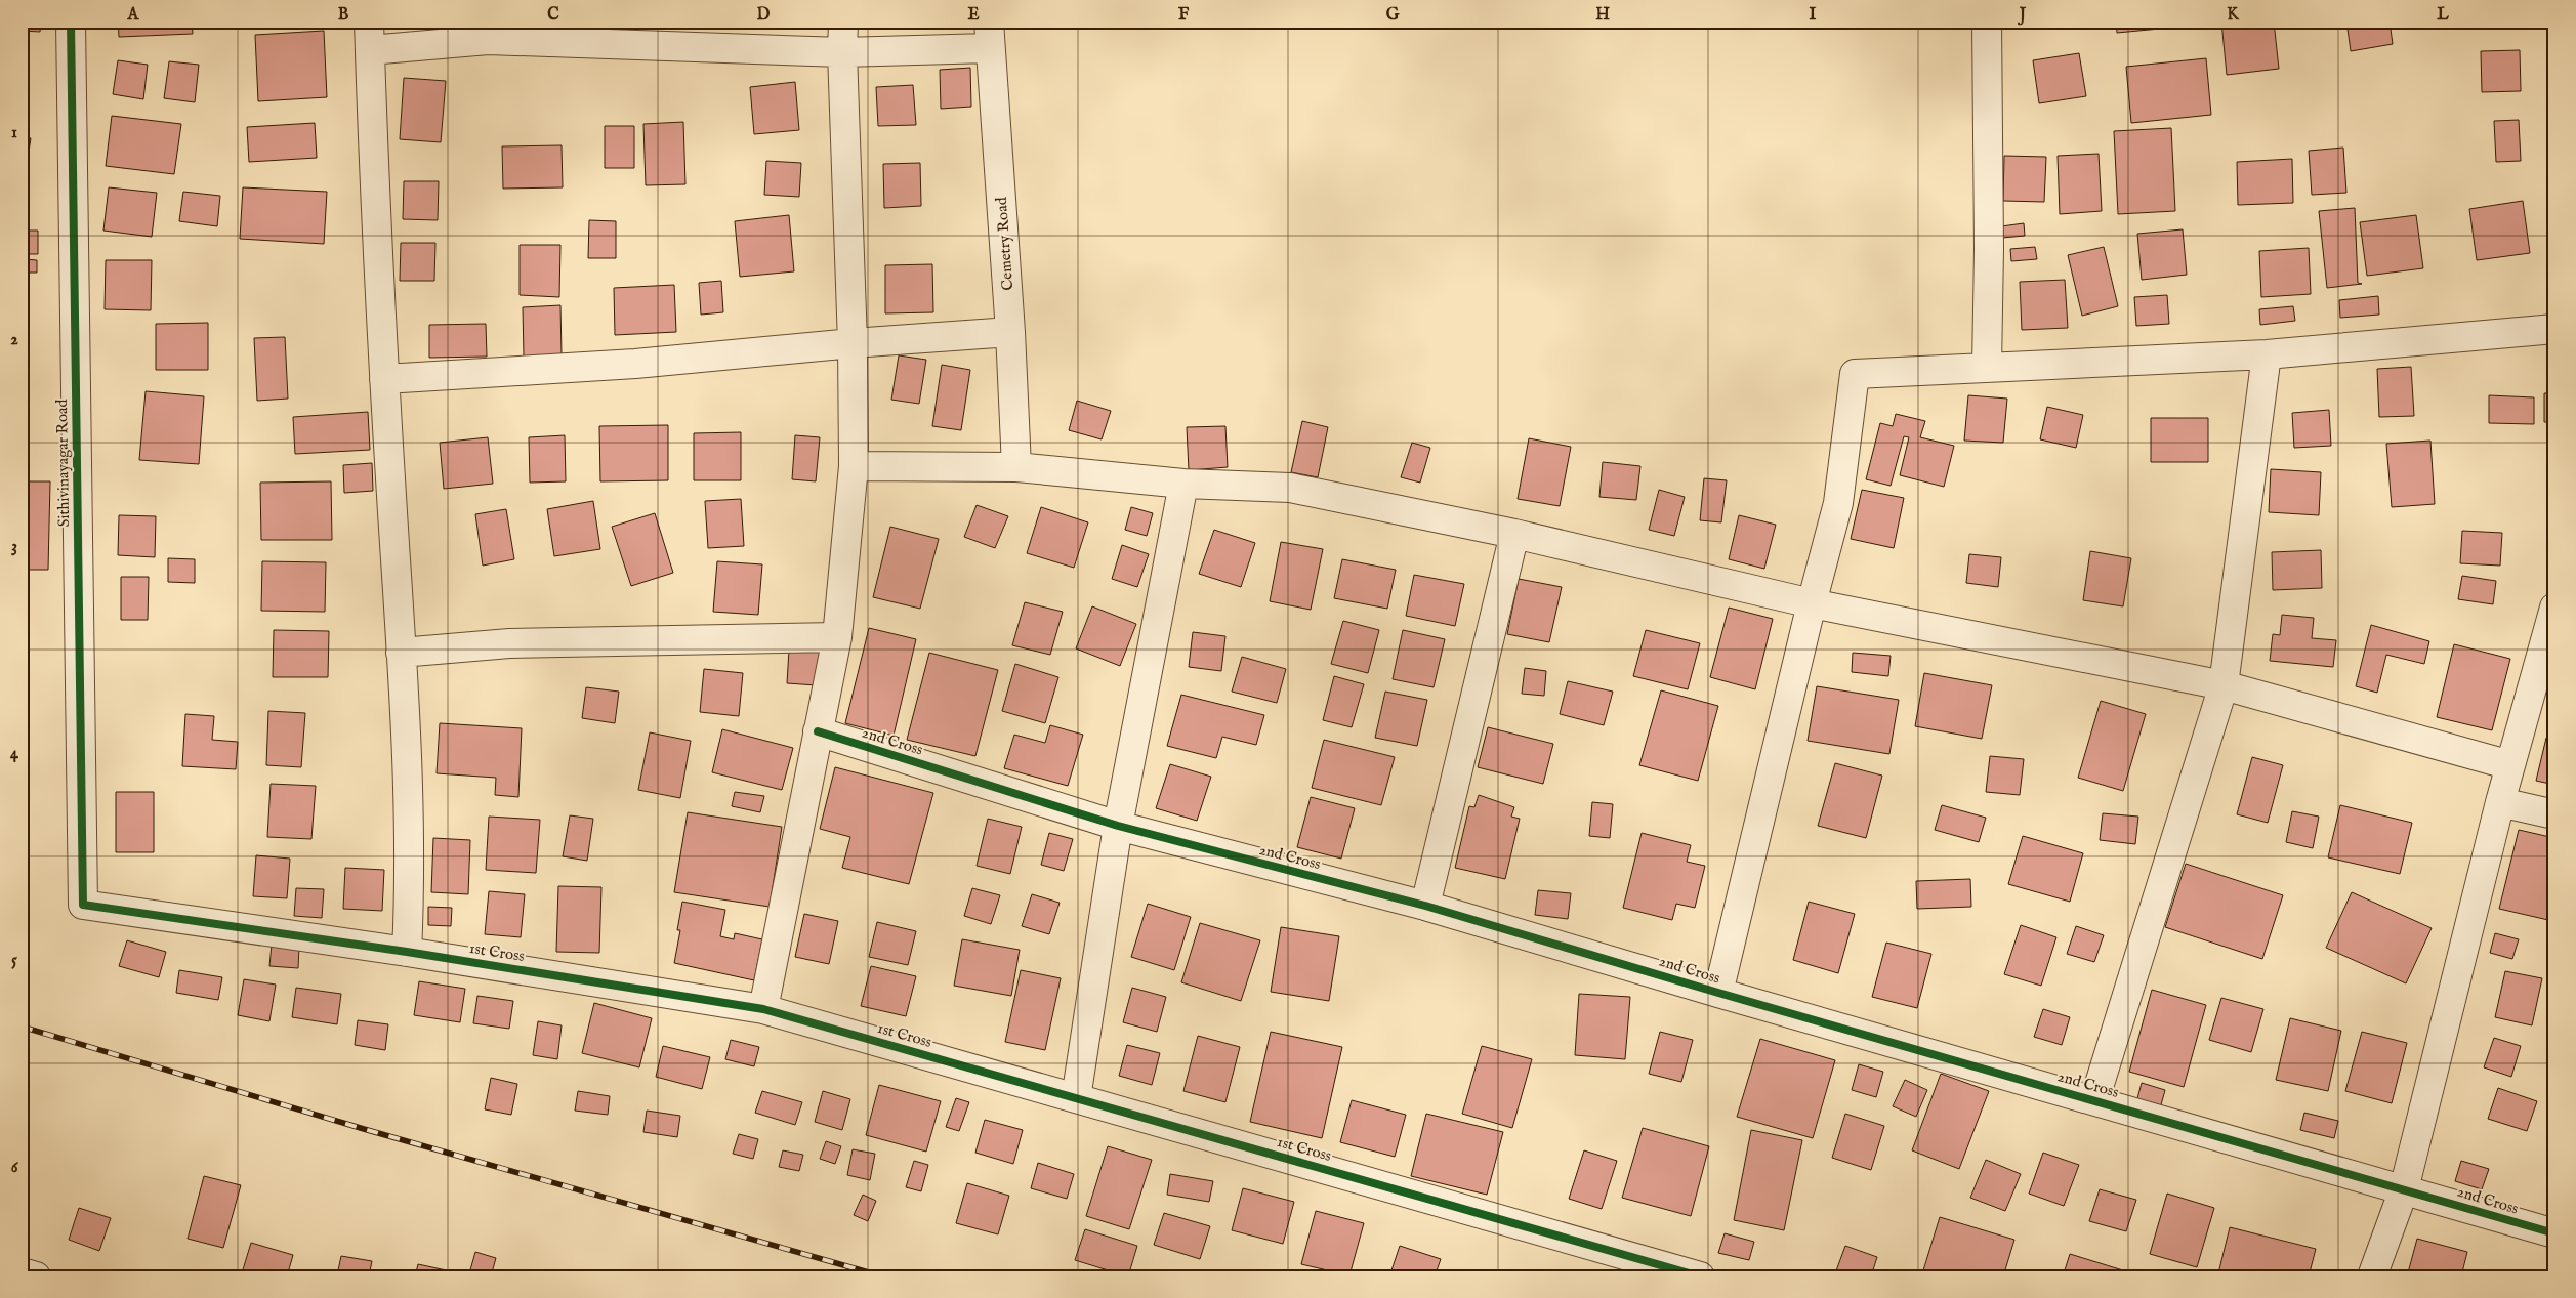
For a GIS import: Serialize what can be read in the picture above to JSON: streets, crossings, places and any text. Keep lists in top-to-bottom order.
{
  "streets": {
    "street": [
      "Cemetry Road",
      "Sithivinayagar Road",
      "2nd Cross",
      "1st Cross"
    ]
  },
  "crossings": [
    ["Sithivinayagar Road", "1st Cross"]
  ],
  "grid": {
    "columns": [
      "A",
      "B",
      "C",
      "D",
      "E",
      "F",
      "G",
      "H",
      "I",
      "J",
      "K",
      "L"
    ],
    "rows": [
      "1",
      "2",
      "3",
      "4",
      "5",
      "6"
    ]
  }
}
